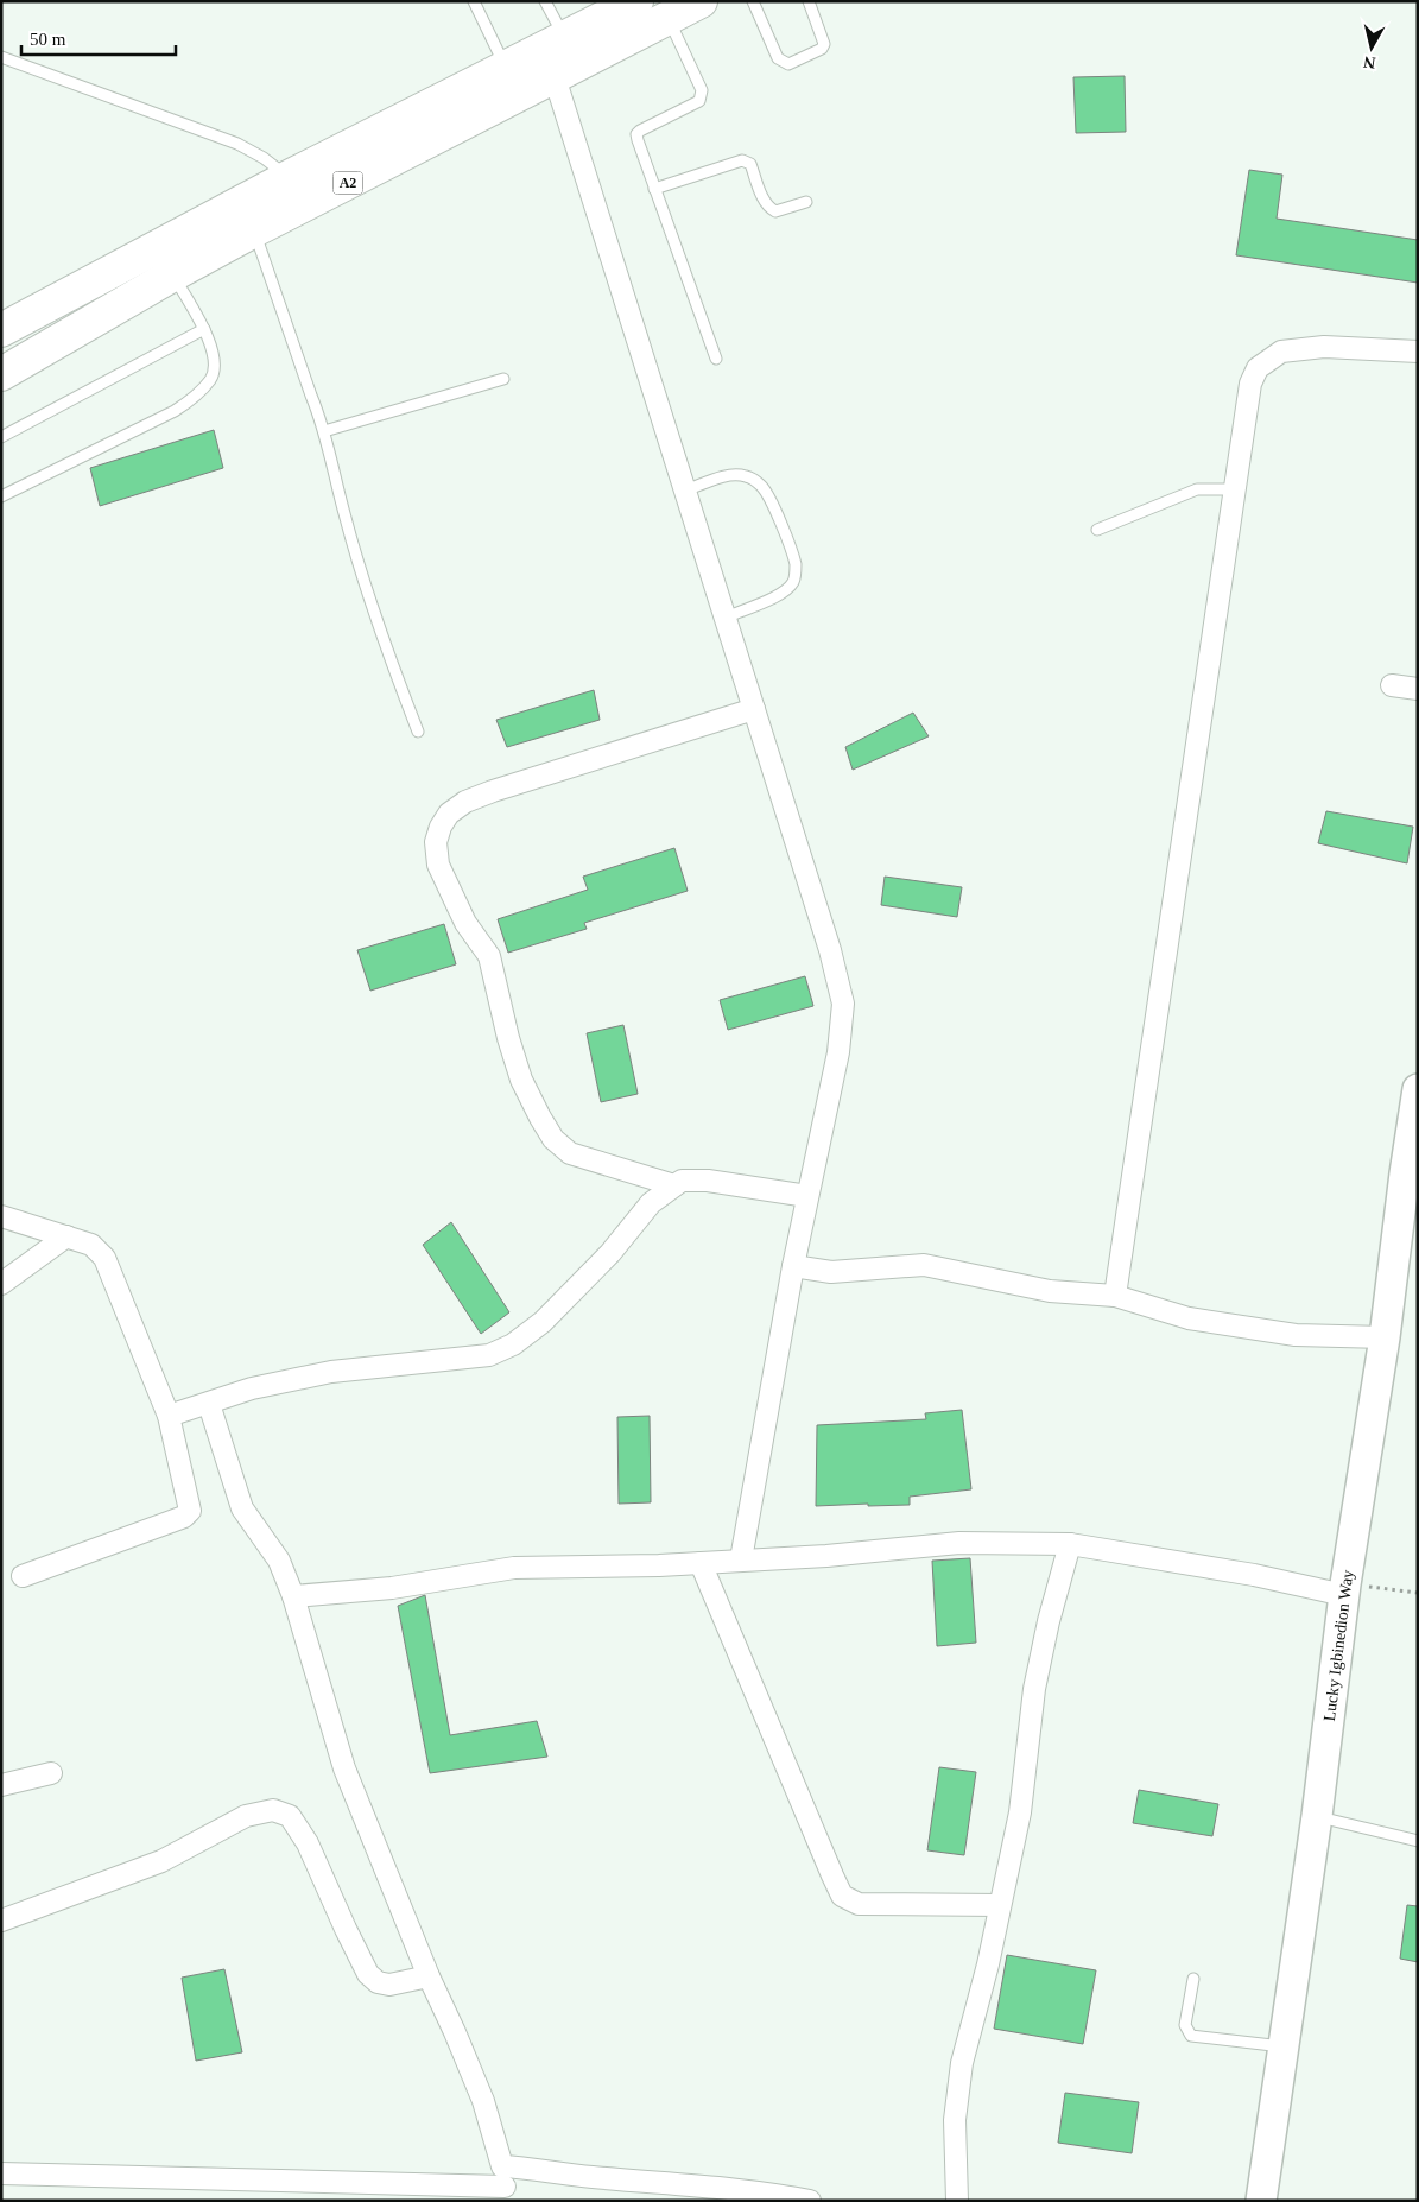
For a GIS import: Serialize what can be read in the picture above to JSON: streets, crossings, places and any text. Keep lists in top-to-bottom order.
{
  "streets": {
    "highway": ["A2"],
    "street": ["Lucky Igbinedion Way"]
  },
  "scale_bar": "50 m",
  "north": "bottom"
}
